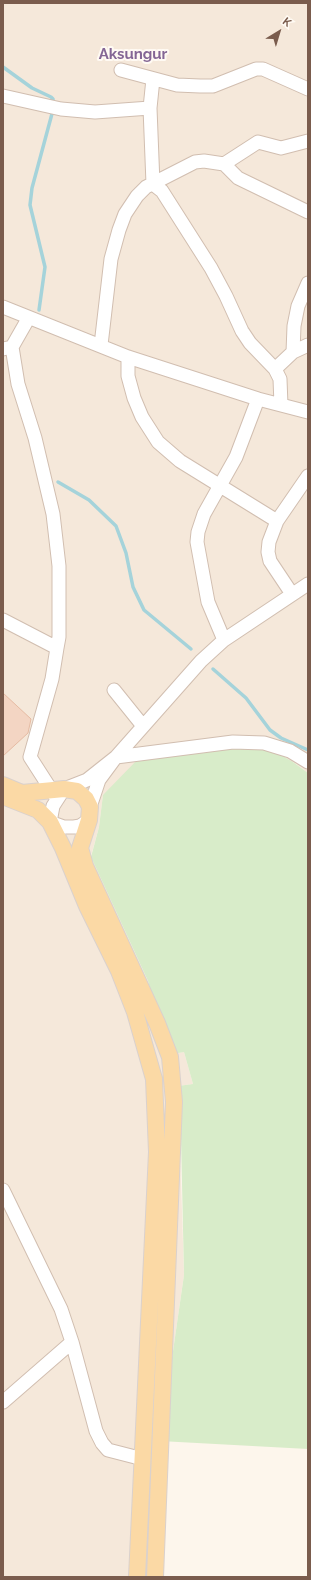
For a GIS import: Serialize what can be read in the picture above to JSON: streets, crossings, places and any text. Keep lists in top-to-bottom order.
{
  "districts": ["Aksungur"],
  "north": "top right"
}
